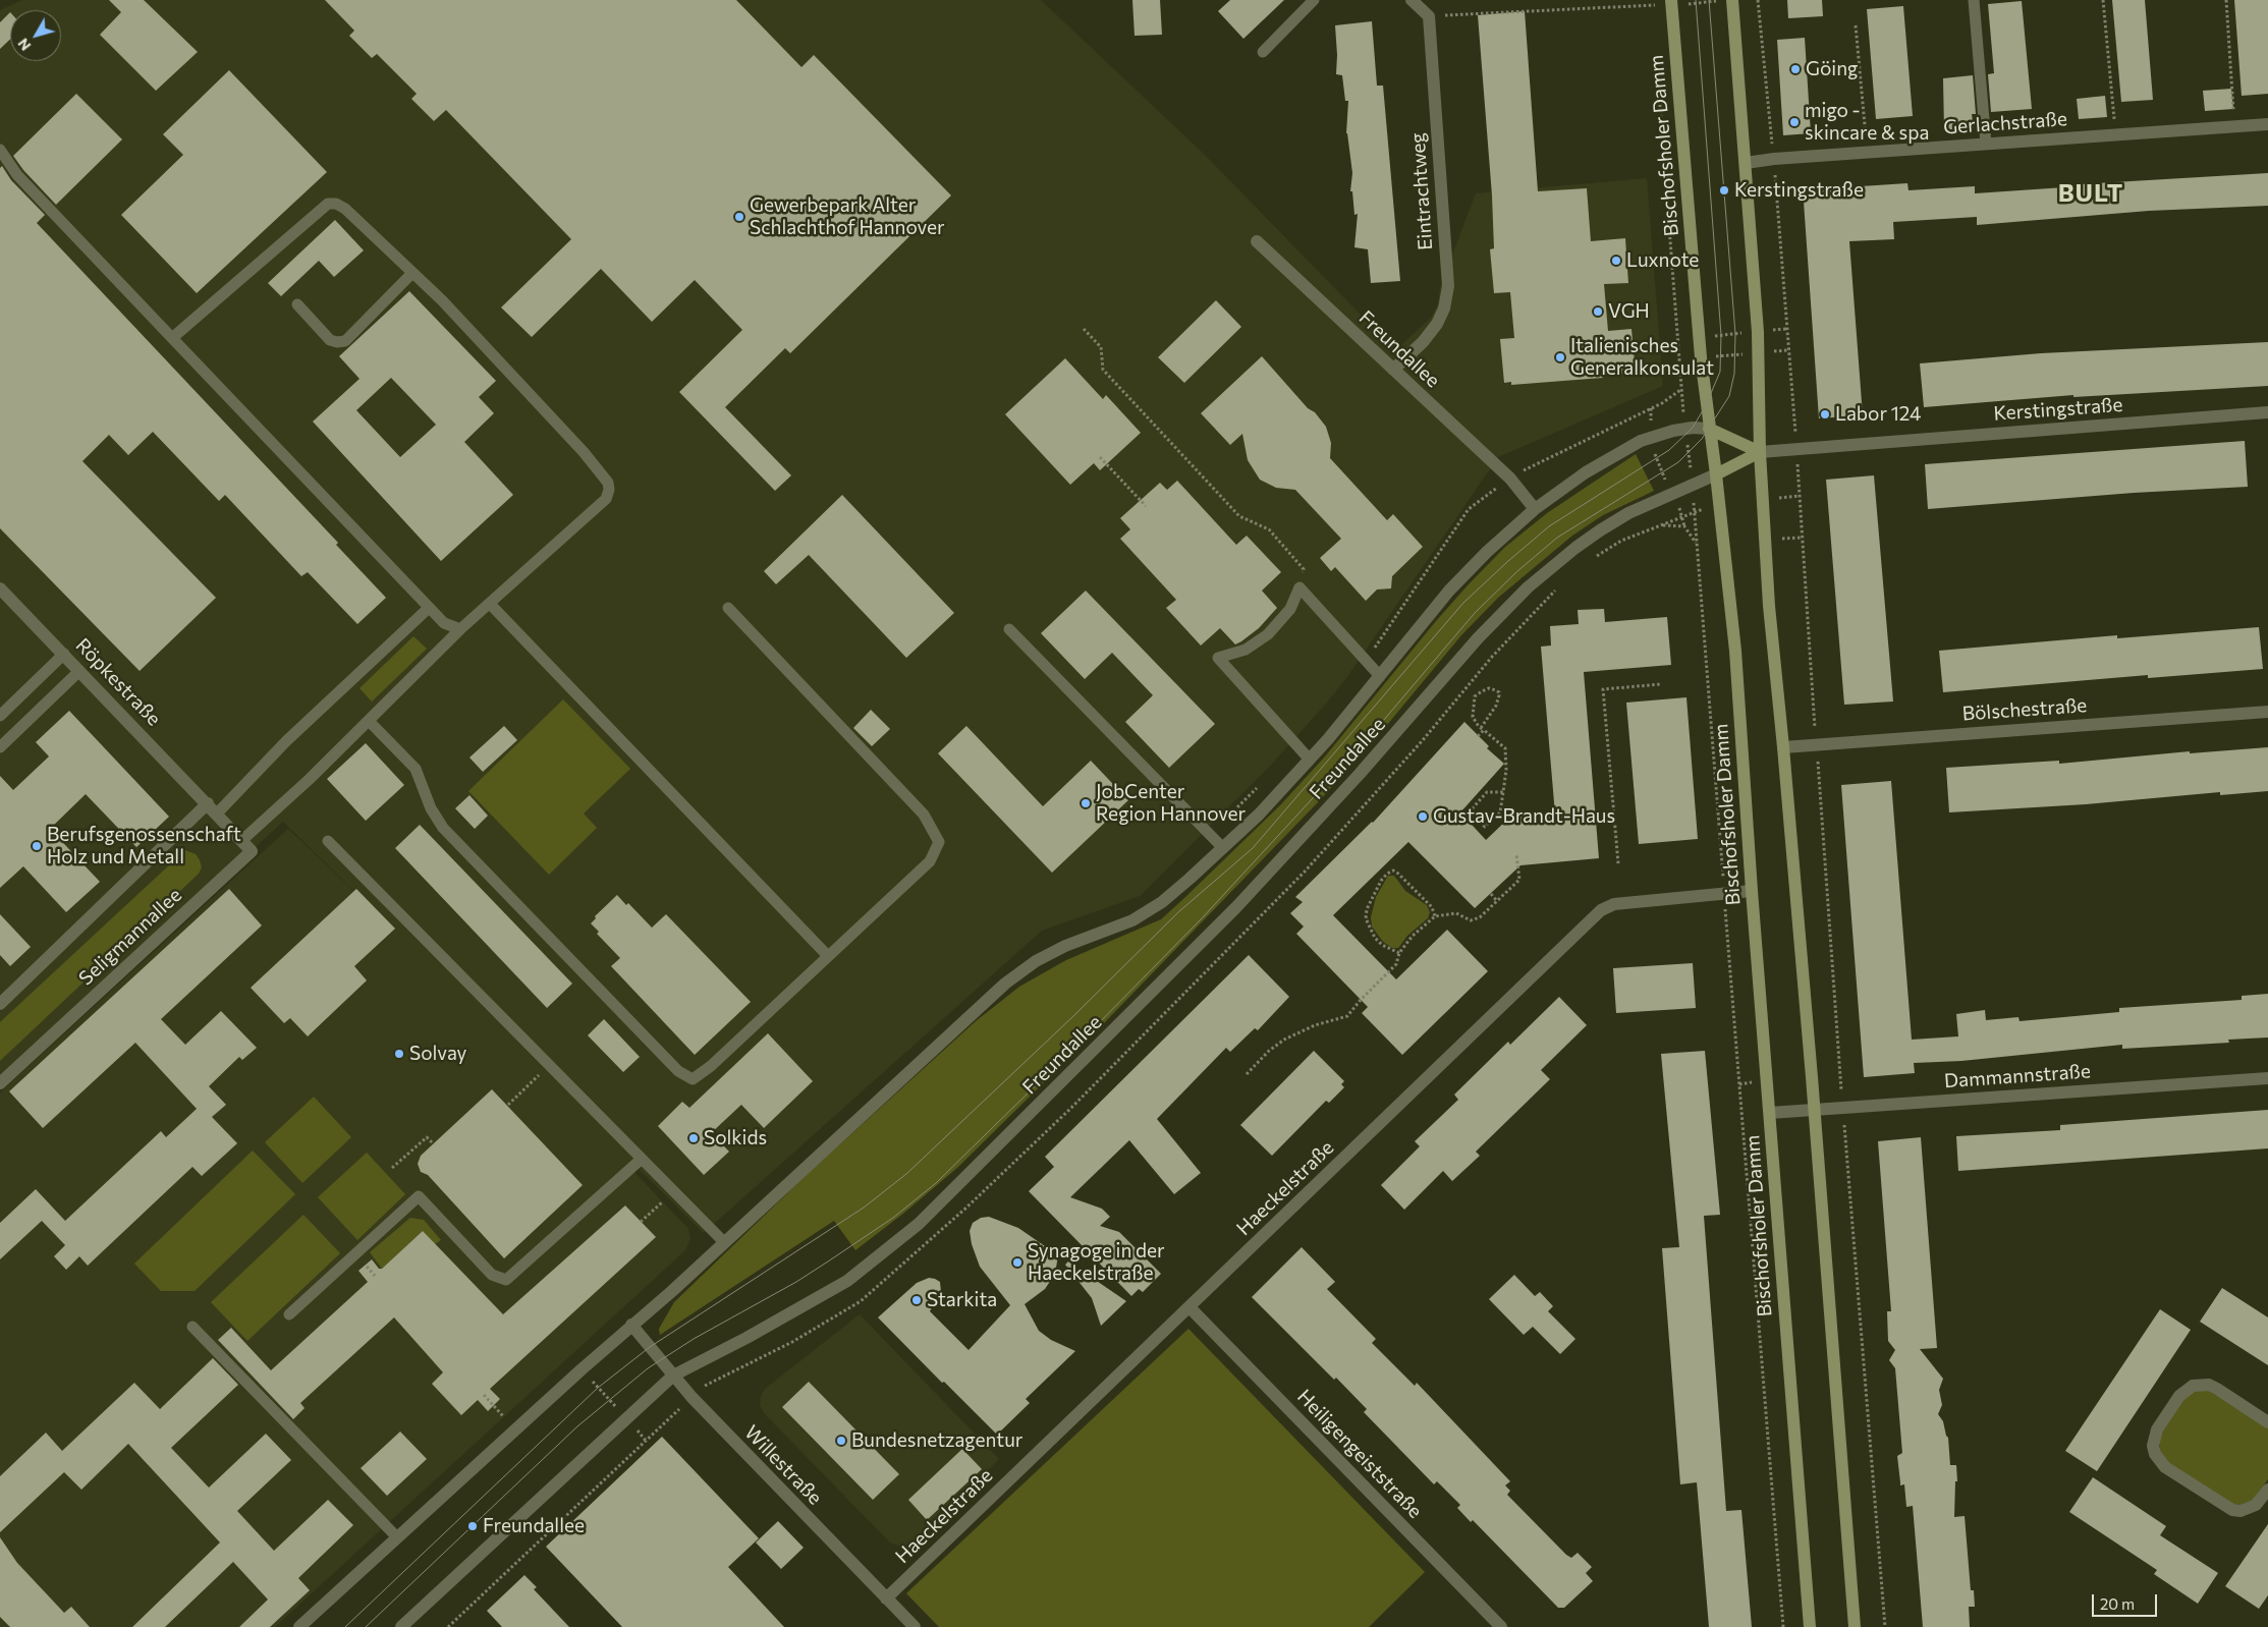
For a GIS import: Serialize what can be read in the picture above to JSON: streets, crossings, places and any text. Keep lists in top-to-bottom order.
{
  "streets": {
    "main road": ["Bischofsholer Damm"],
    "street": [
      "Gerlachstraße",
      "Eintrachtweg",
      "Freundallee",
      "Kerstingstraße",
      "Röpkestraße",
      "Bölschestraße",
      "Seligmannallee",
      "Dammannstraße",
      "Haeckelstraße",
      "Heiligengeiststraße",
      "Willestraße"
    ]
  },
  "crossings": [
    ["Bischofsholer Damm", "Freundallee"],
    ["Bischofsholer Damm", "Dammannstraße"],
    ["Bischofsholer Damm", "Haeckelstraße"],
    ["Eintrachtweg", "Freundallee"],
    ["Freundallee", "Willestraße"],
    ["Haeckelstraße", "Heiligengeiststraße"],
    ["Haeckelstraße", "Willestraße"]
  ],
  "districts": ["BULT"],
  "places": [
    "Göing",
    "migo - skincare & spa",
    "Kerstingstraße",
    "Gewerbepark Alter Schlachthof Hannover",
    "Luxnote",
    "VGH",
    "Italienisches Generalkonsulat",
    "Labor 124",
    "JobCenter Region Hannover",
    "Gustav-Brandt-Haus",
    "Berufsgenossenschaft Holz und Metall",
    "Solvay",
    "Solkids",
    "Synagoge in der Haeckelstraße",
    "Starkita",
    "Bundesnetzagentur",
    "Freundallee"
  ],
  "scale_bar": "20 m",
  "north": "bottom left"
}
